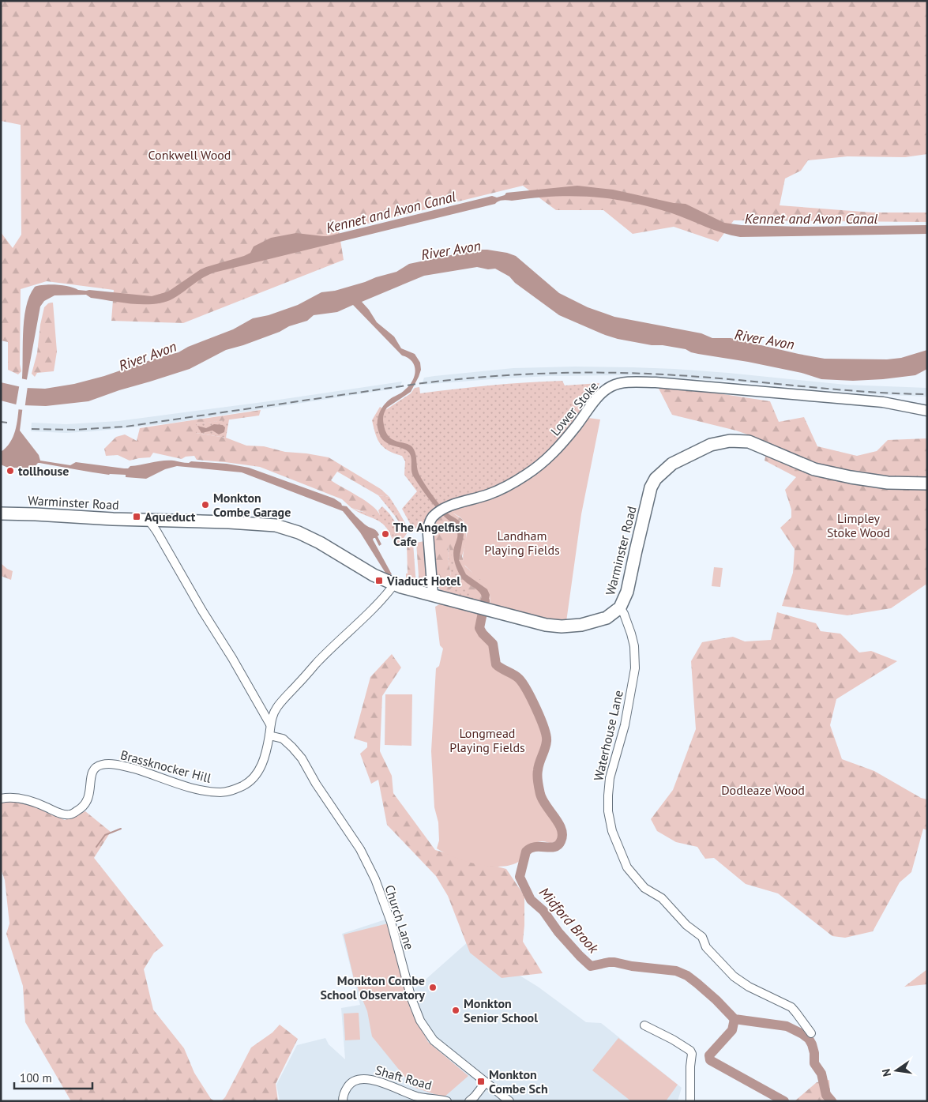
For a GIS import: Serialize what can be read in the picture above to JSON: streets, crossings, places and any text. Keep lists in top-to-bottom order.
{
  "streets": {
    "highway": ["Warminster Road"],
    "main road": ["Lower Stoke"],
    "street": [
      "Waterhouse Lane",
      "Brassknocker Hill",
      "Church Lane",
      "Shaft Road"
    ]
  },
  "crossings": [
    ["Lower Stoke", "Warminster Road"],
    ["Warminster Road", "Waterhouse Lane"],
    ["Warminster Road", "Brassknocker Hill"],
    ["Brassknocker Hill", "Church Lane"]
  ],
  "water": ["Kennet and Avon Canal", "River Avon", "Midford Brook"],
  "parks": [
    "Conkwell Wood",
    "Limpley Stoke Wood",
    "Landham Playing Fields",
    "Longmead Playing Fields",
    "Dodleaze Wood"
  ],
  "places": {
    "other": [
      "tollhouse",
      "Monkton Combe Garage",
      "The Angelfish Cafe",
      "Monkton Combe School Observatory",
      "Monkton Senior School"
    ],
    "transit": ["Aqueduct", "Viaduct Hotel", "Monkton Combe Sch"]
  },
  "scale_bar": "100 m",
  "north": "left"
}
